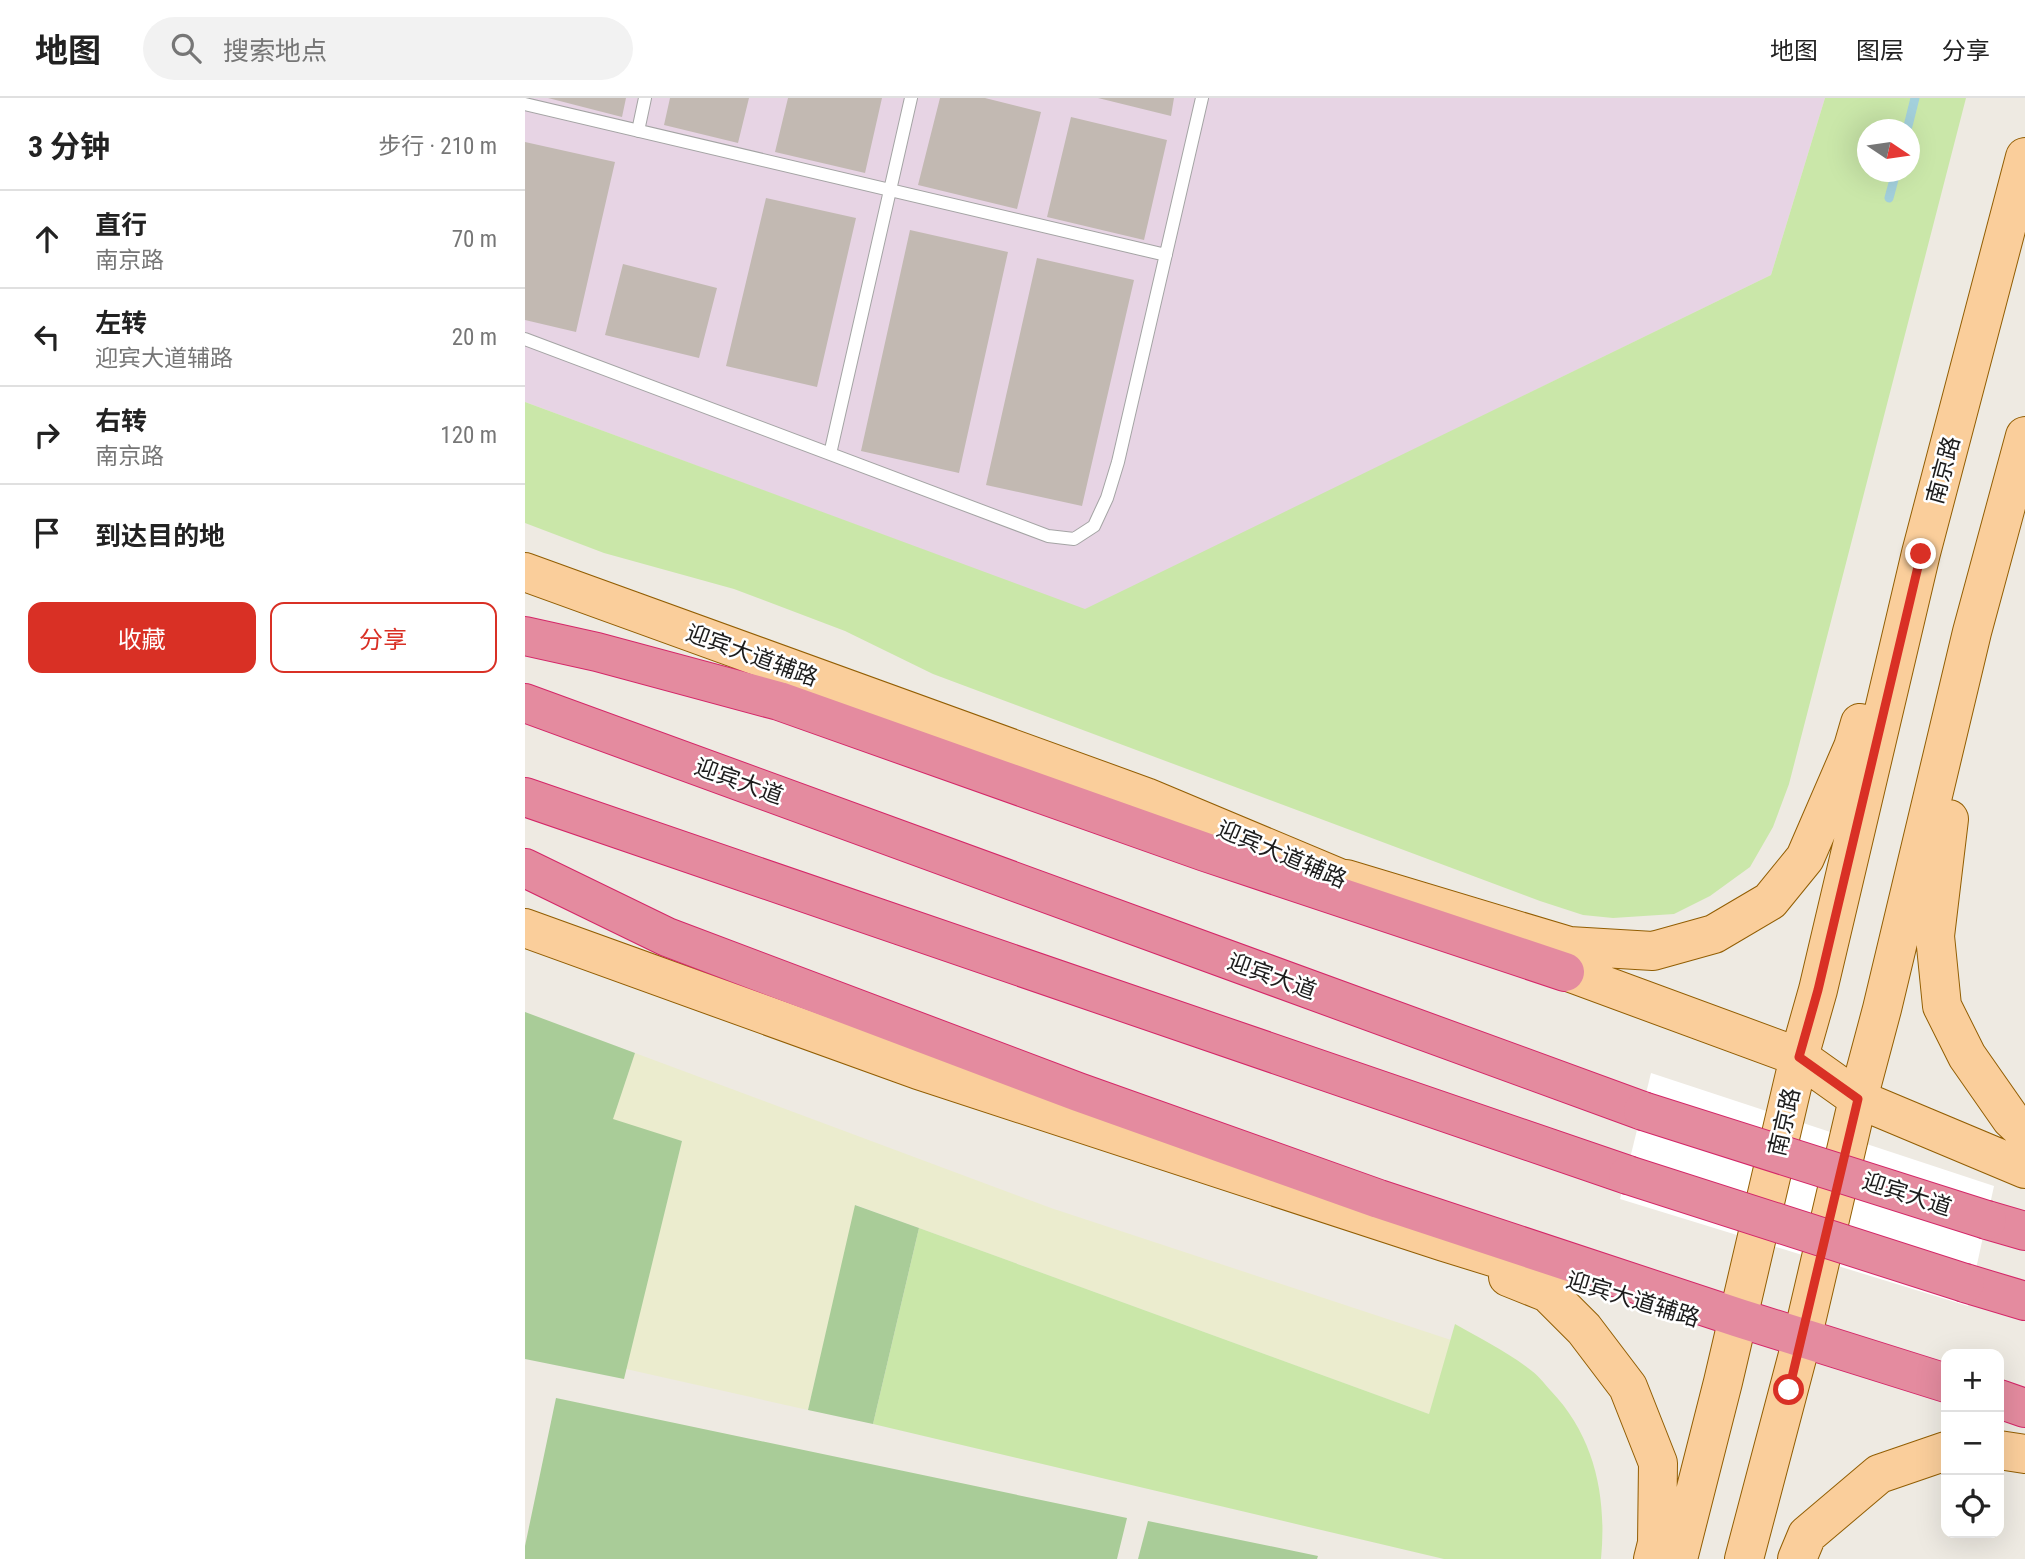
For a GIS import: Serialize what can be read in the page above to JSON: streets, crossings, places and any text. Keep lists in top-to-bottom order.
{
  "streets": {
    "highway": ["迎宾大道"],
    "main road": ["南京路", "迎宾大道辅路"]
  },
  "crossings": [
    ["南京路", "迎宾大道辅路"]
  ],
  "north": "right",
  "page": {
    "header": "地图",
    "search": "搜索地点",
    "nav": ["地图", "图层", "分享"],
    "heading": ["3 分钟", "步行 · 210 m"],
    "list": [
      ["直行", "南京路", "70 m"],
      ["左转", "迎宾大道辅路", "20 m"],
      ["右转", "南京路", "120 m"],
      "到达目的地"
    ],
    "buttons": ["收藏", "分享"],
    "map_buttons": ["+", "−"]
  }
}
